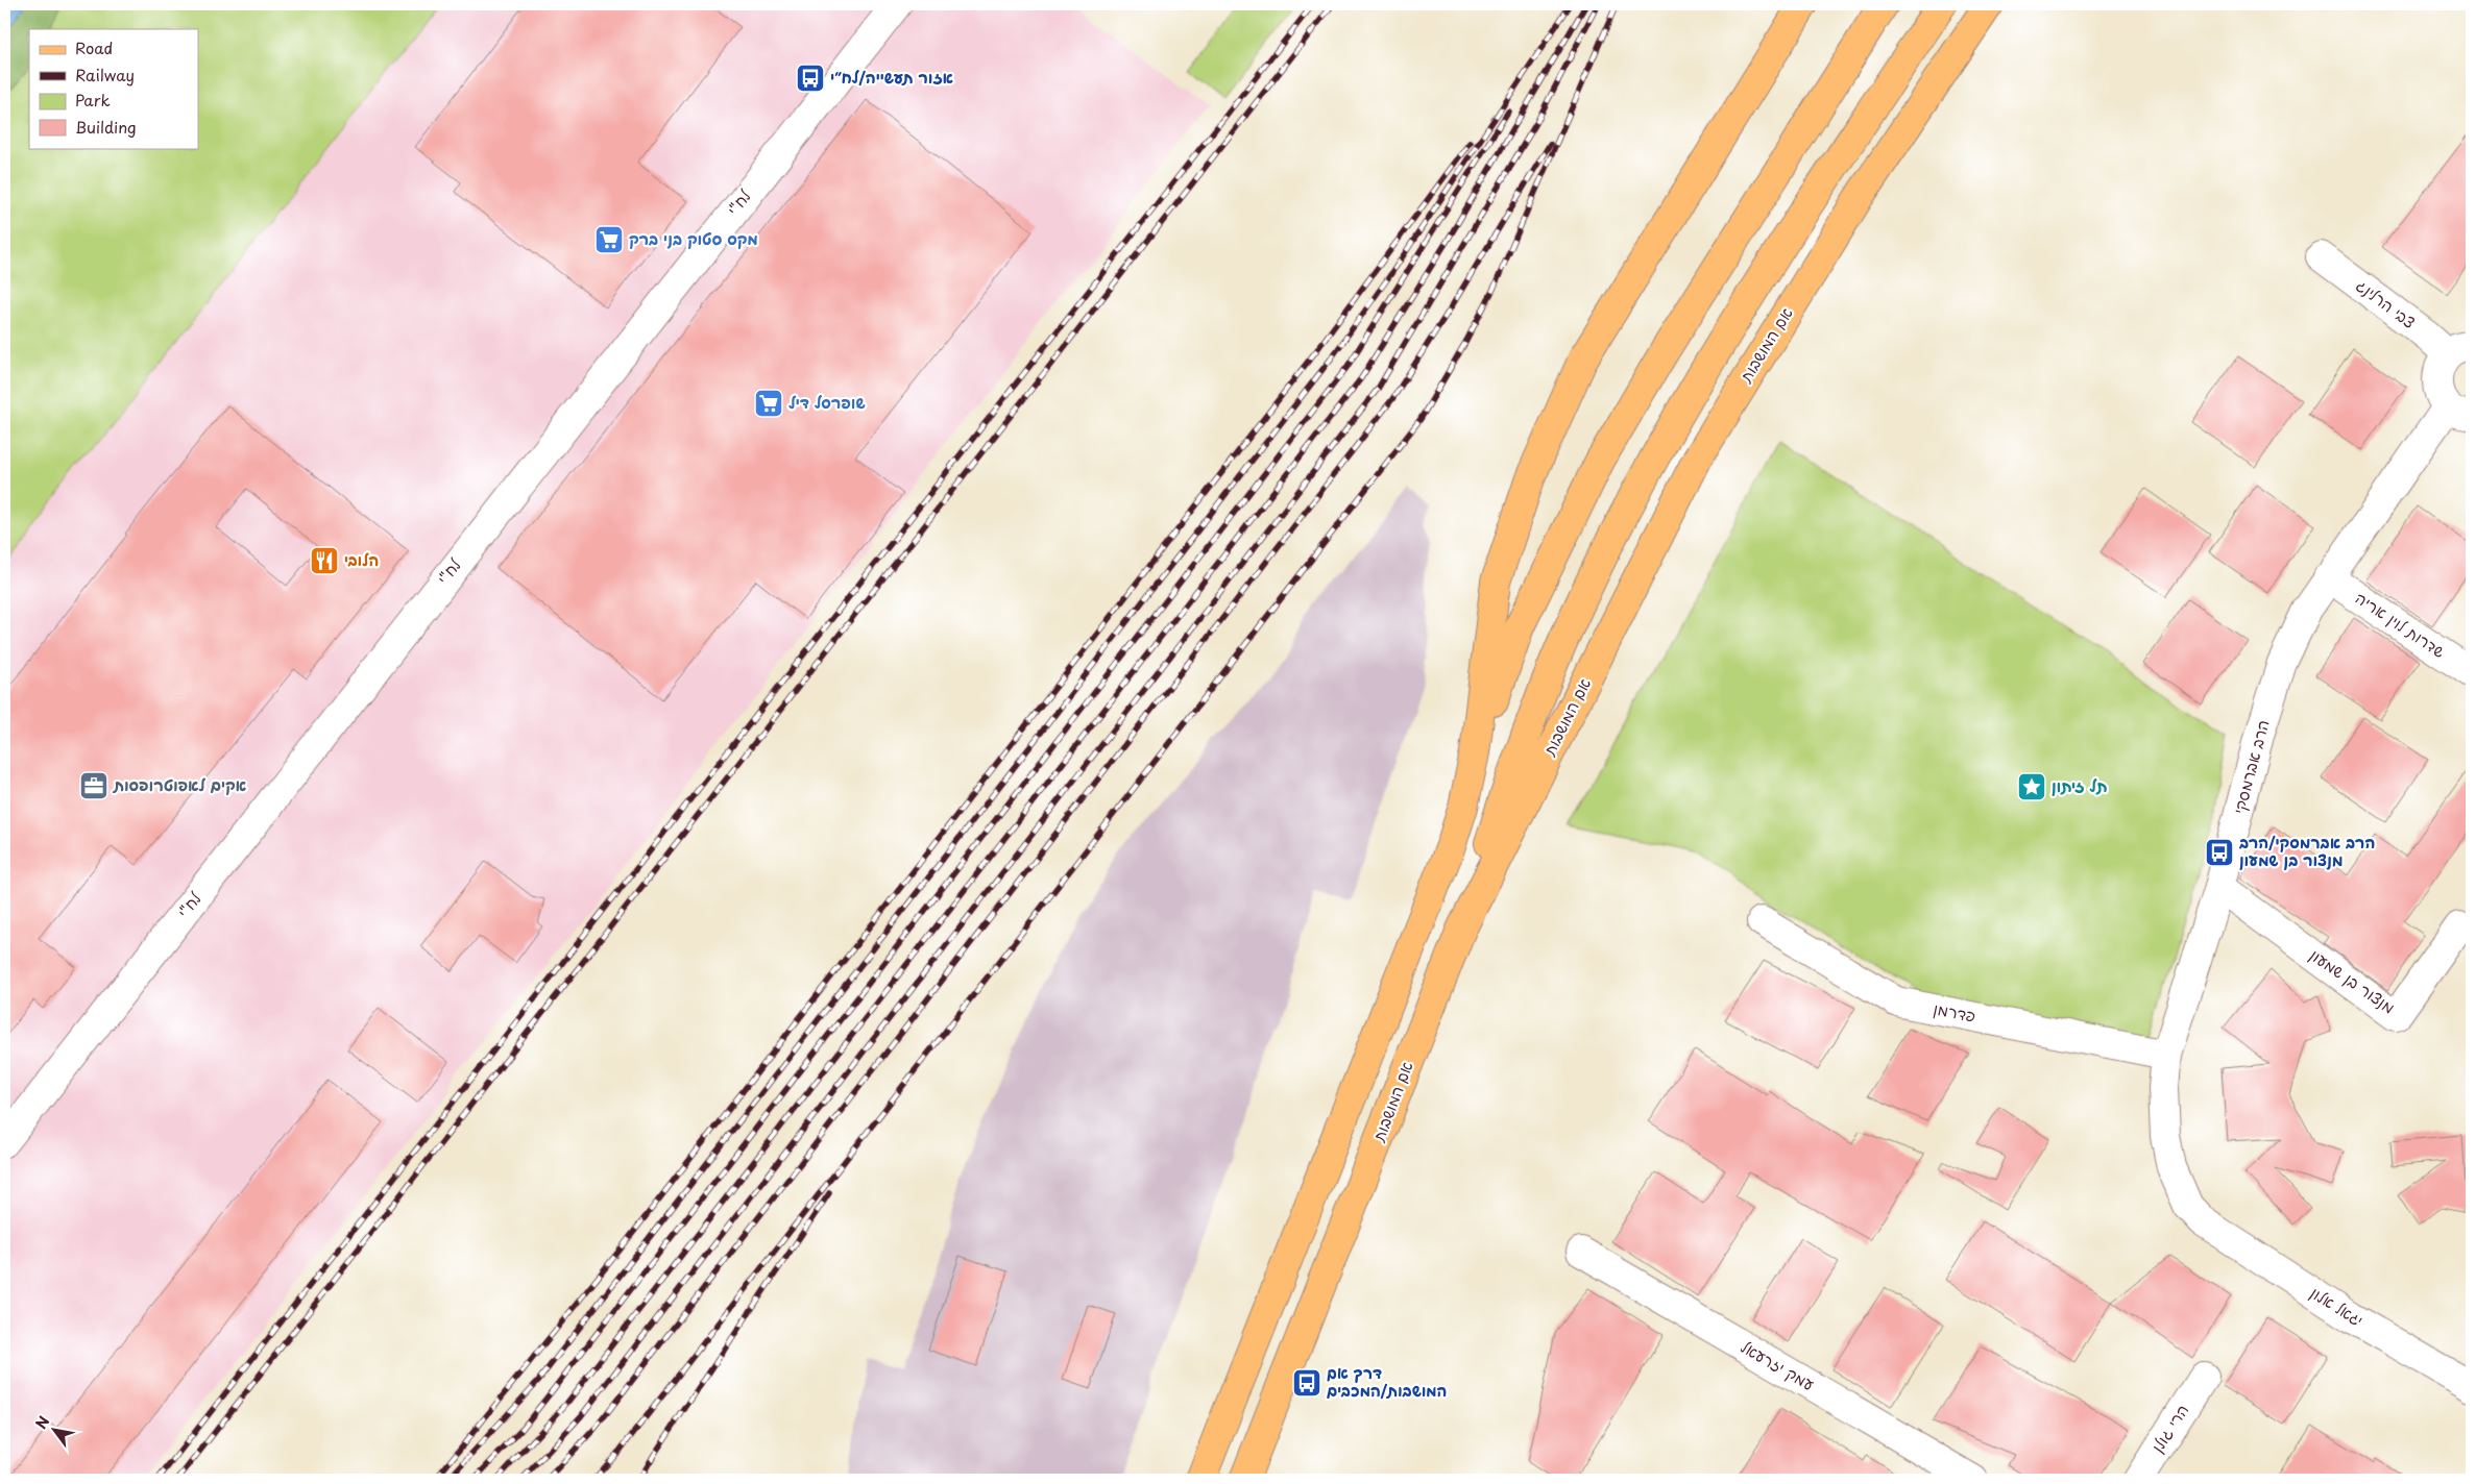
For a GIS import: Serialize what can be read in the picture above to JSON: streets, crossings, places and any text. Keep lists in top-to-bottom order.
{
  "streets": {
    "main road": ["אם המושבות"],
    "street": [
      "לח\"י",
      "צבי הרלינג",
      "שדרות לוין אריה",
      "הרב אברמסקי",
      "מנצור בן שמעון",
      "פדרמן",
      "יגאל אלון",
      "עמק יזרעאל",
      "הרי גולן"
    ]
  },
  "crossings": [
    ["שדרות לוין אריה", "הרב אברמסקי"],
    ["הרב אברמסקי", "מנצור בן שמעון"],
    ["הרב אברמסקי", "פדרמן"],
    ["הרב אברמסקי", "יגאל אלון"]
  ],
  "places": {
    "bus stop": ["אזור תעשייה/לח״י", "הרב אברמסקי/הרב מנצור בן שמעון", "דרך אם המושבות/המכבים"],
    "supermarket": ["מקס סטוק בני ברק", "שופרסל דיל"],
    "restaurant": ["הלובי"],
    "office": ["אקים לאפוטרופסות"],
    "place": ["תל זיתון"]
  },
  "legend": [
    "Road",
    "Railway",
    "Park",
    "Building"
  ],
  "north": "top left"
}
